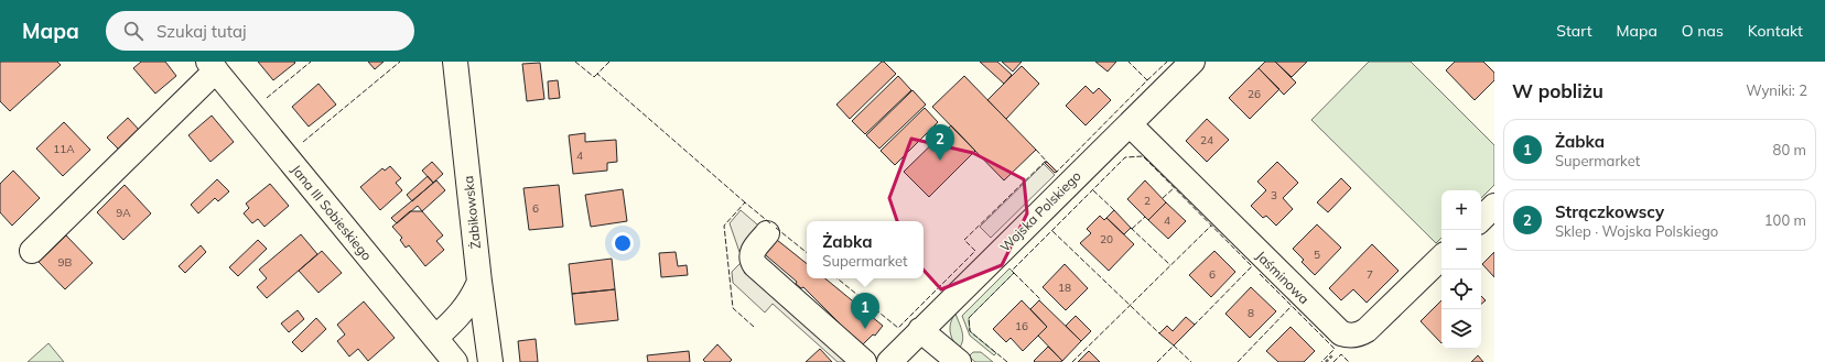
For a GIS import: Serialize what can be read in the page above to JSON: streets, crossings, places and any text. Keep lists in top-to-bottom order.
{
  "streets": {
    "street": [
      "Wojska Polskiego",
      "Jana III Sobieskiego",
      "Żabikowska",
      "Jaśminowa"
    ]
  },
  "crossings": [
    ["Wojska Polskiego", "Jaśminowa"]
  ],
  "house_numbers": [
    "26",
    "24",
    "11A",
    "4",
    "3",
    "2",
    "6",
    "9A",
    "4",
    "20",
    "5",
    "9B",
    "6",
    "7",
    "18",
    "8",
    "16"
  ],
  "page": {
    "header": "Mapa",
    "search": "Szukaj tutaj",
    "nav": [
      "Start",
      "Mapa",
      "O nas",
      "Kontakt"
    ],
    "heading": ["W pobliżu", "Wyniki: 2"],
    "list": [
      {
        "mark": "1",
        "name": "Żabka",
        "note": "Supermarket",
        "value": "80 m"
      },
      {
        "mark": "2",
        "name": "Strączkowscy",
        "note": "Sklep · Wojska Polskiego",
        "value": "100 m"
      }
    ],
    "pins": ["2", "1"],
    "map_buttons": ["+", "−"],
    "popup": ["Żabka", "Supermarket"]
  }
}
